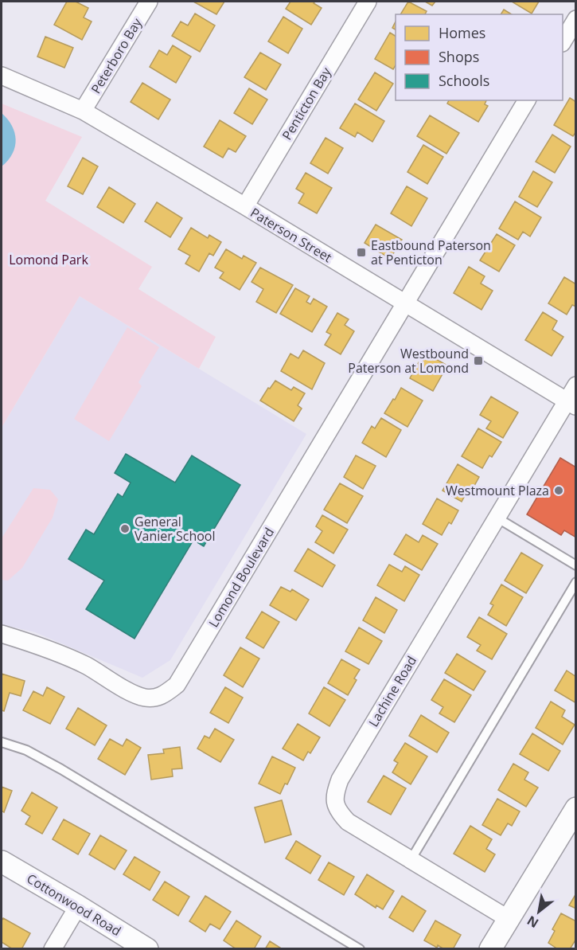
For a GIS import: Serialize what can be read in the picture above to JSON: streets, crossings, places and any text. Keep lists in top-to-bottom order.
{
  "streets": {
    "street": [
      "Peterboro Bay",
      "Penticton Bay",
      "Paterson Street",
      "Lomond Boulevard",
      "Lachine Road",
      "Cottonwood Road"
    ]
  },
  "crossings": [
    ["Peterboro Bay", "Paterson Street"],
    ["Penticton Bay", "Paterson Street"],
    ["Paterson Street", "Lomond Boulevard"],
    ["Paterson Street", "Lachine Road"]
  ],
  "parks": ["Lomond Park"],
  "places": {
    "transit": ["Eastbound Paterson at Penticton", "Westbound Paterson at Lomond"],
    "other": ["Westmount Plaza", "General Vanier School"]
  },
  "legend": ["Homes", "Shops", "Schools"],
  "north": "bottom left"
}
